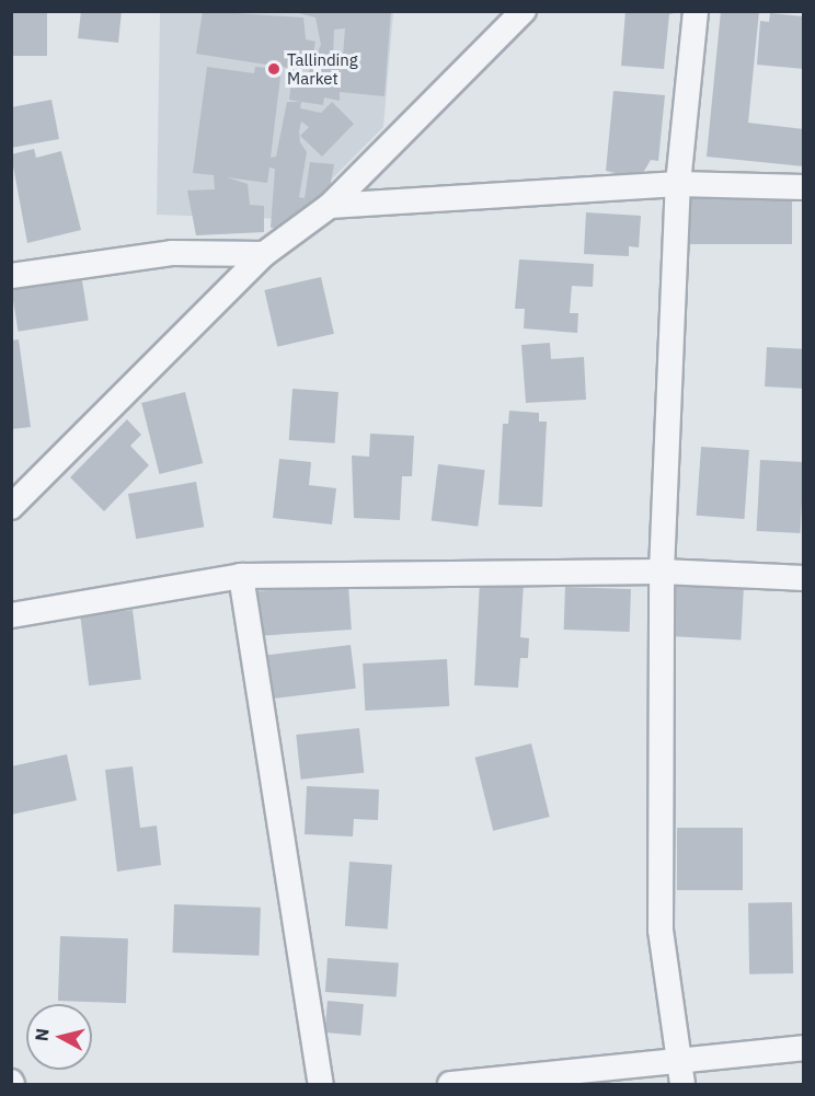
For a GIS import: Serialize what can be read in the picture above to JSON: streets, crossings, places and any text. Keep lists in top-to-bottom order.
{
  "places": ["Tallinding Market"],
  "north": "left"
}
